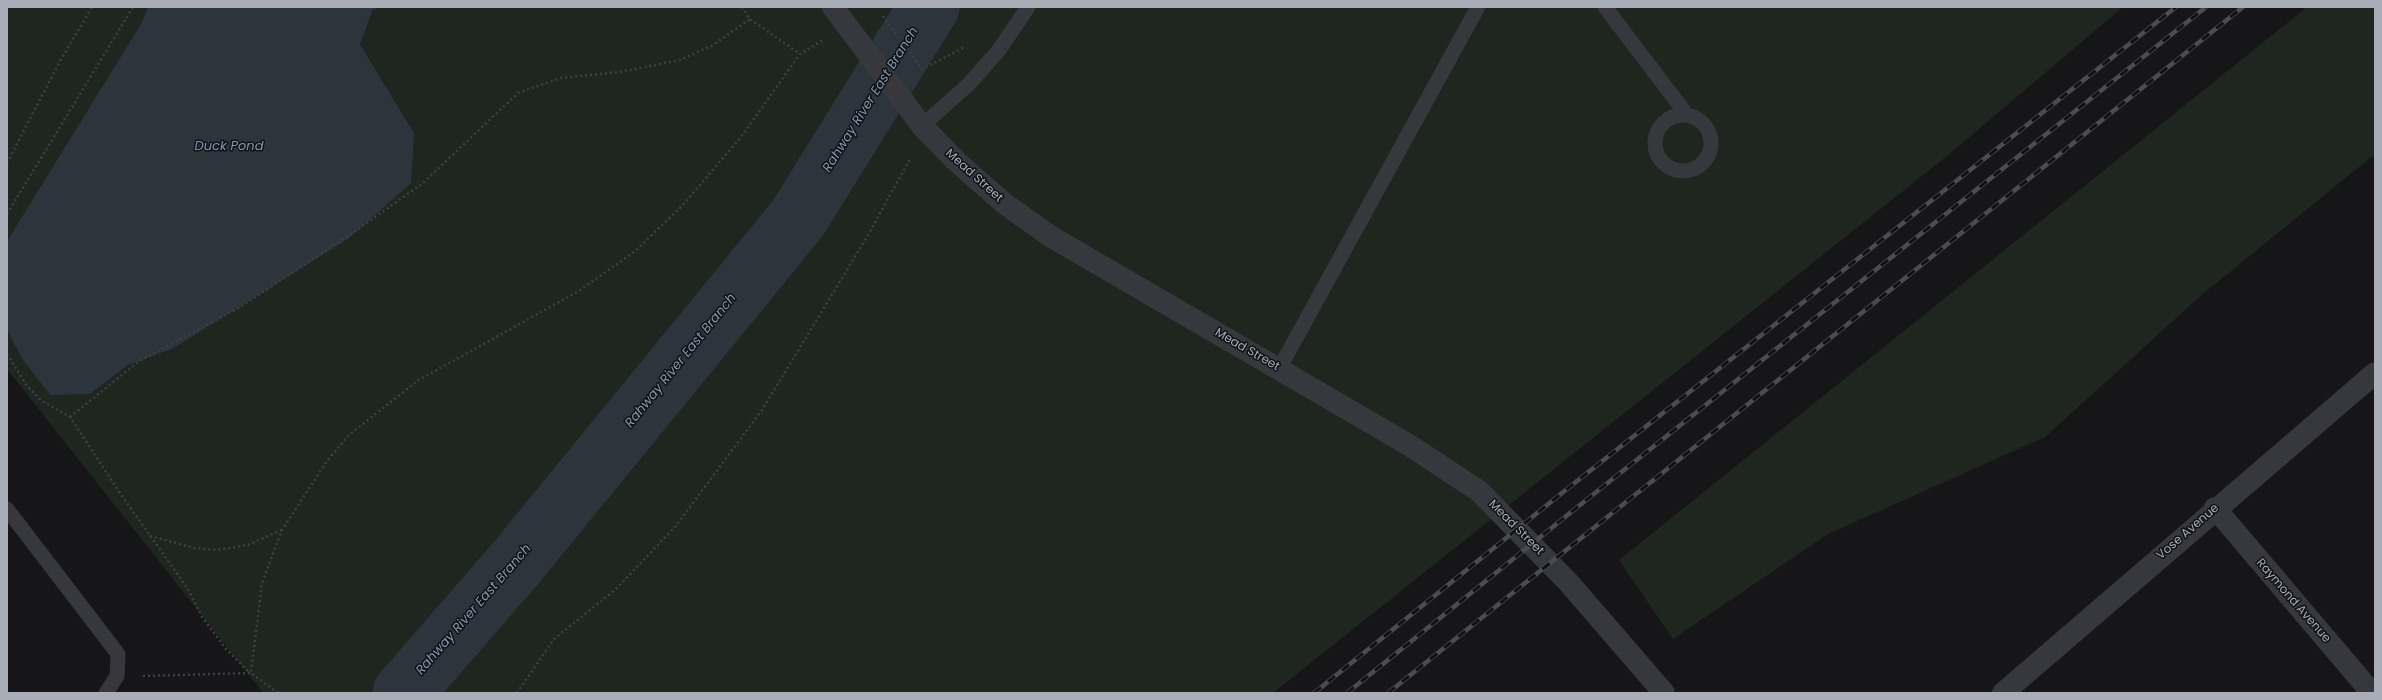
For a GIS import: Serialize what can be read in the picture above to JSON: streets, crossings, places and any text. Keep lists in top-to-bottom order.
{
  "streets": {
    "street": ["Mead Street", "Vose Avenue", "Raymond Avenue"]
  },
  "crossings": [
    ["Vose Avenue", "Raymond Avenue"]
  ],
  "water": ["Rahway River East Branch", "Duck Pond"]
}
